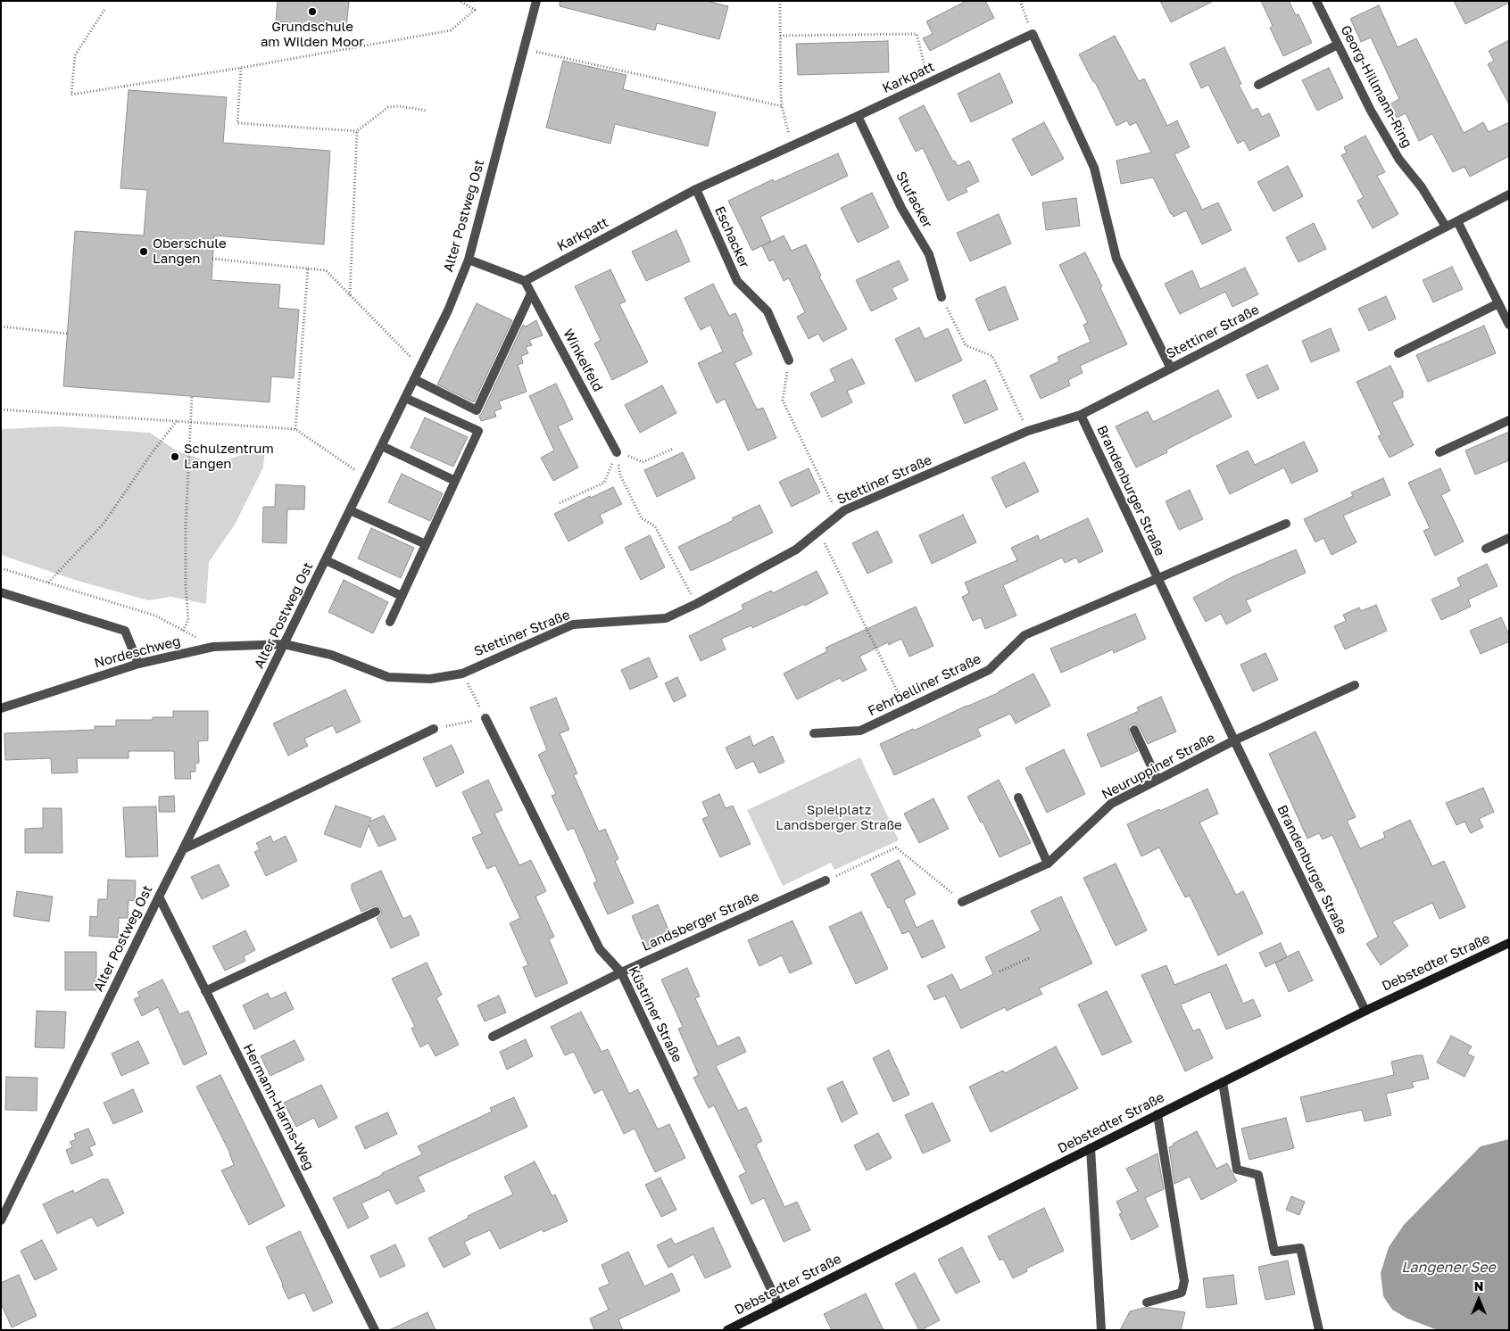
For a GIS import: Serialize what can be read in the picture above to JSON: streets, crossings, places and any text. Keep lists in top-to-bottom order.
{
  "streets": {
    "main road": ["Debstedter Straße"],
    "street": [
      "Karkpatt",
      "Georg-Hillmann-Ring",
      "Stufacker",
      "Alter Postweg Ost",
      "Eschacker",
      "Stettiner Straße",
      "Winkelfeld",
      "Brandenburger Straße",
      "Nordeschweg",
      "Fehrbelliner Straße",
      "Neuruppiner Straße",
      "Landsberger Straße",
      "Küstriner Straße",
      "Hermann-Harms-Weg"
    ]
  },
  "crossings": [
    ["Karkpatt", "Stufacker"],
    ["Karkpatt", "Eschacker"],
    ["Karkpatt", "Winkelfeld"],
    ["Georg-Hillmann-Ring", "Stettiner Straße"],
    ["Alter Postweg Ost", "Stettiner Straße"],
    ["Alter Postweg Ost", "Nordeschweg"],
    ["Alter Postweg Ost", "Hermann-Harms-Weg"],
    ["Stettiner Straße", "Brandenburger Straße"],
    ["Stettiner Straße", "Nordeschweg"],
    ["Brandenburger Straße", "Fehrbelliner Straße"],
    ["Brandenburger Straße", "Neuruppiner Straße"],
    ["Brandenburger Straße", "Debstedter Straße"],
    ["Landsberger Straße", "Küstriner Straße"],
    ["Debstedter Straße", "Küstriner Straße"]
  ],
  "water": ["Langener See"],
  "parks": ["Spielplatz Landsberger Straße"],
  "places": ["Grundschule am Wilden Moor", "Oberschule Langen", "Schulzentrum Langen"],
  "north": "top"
}
